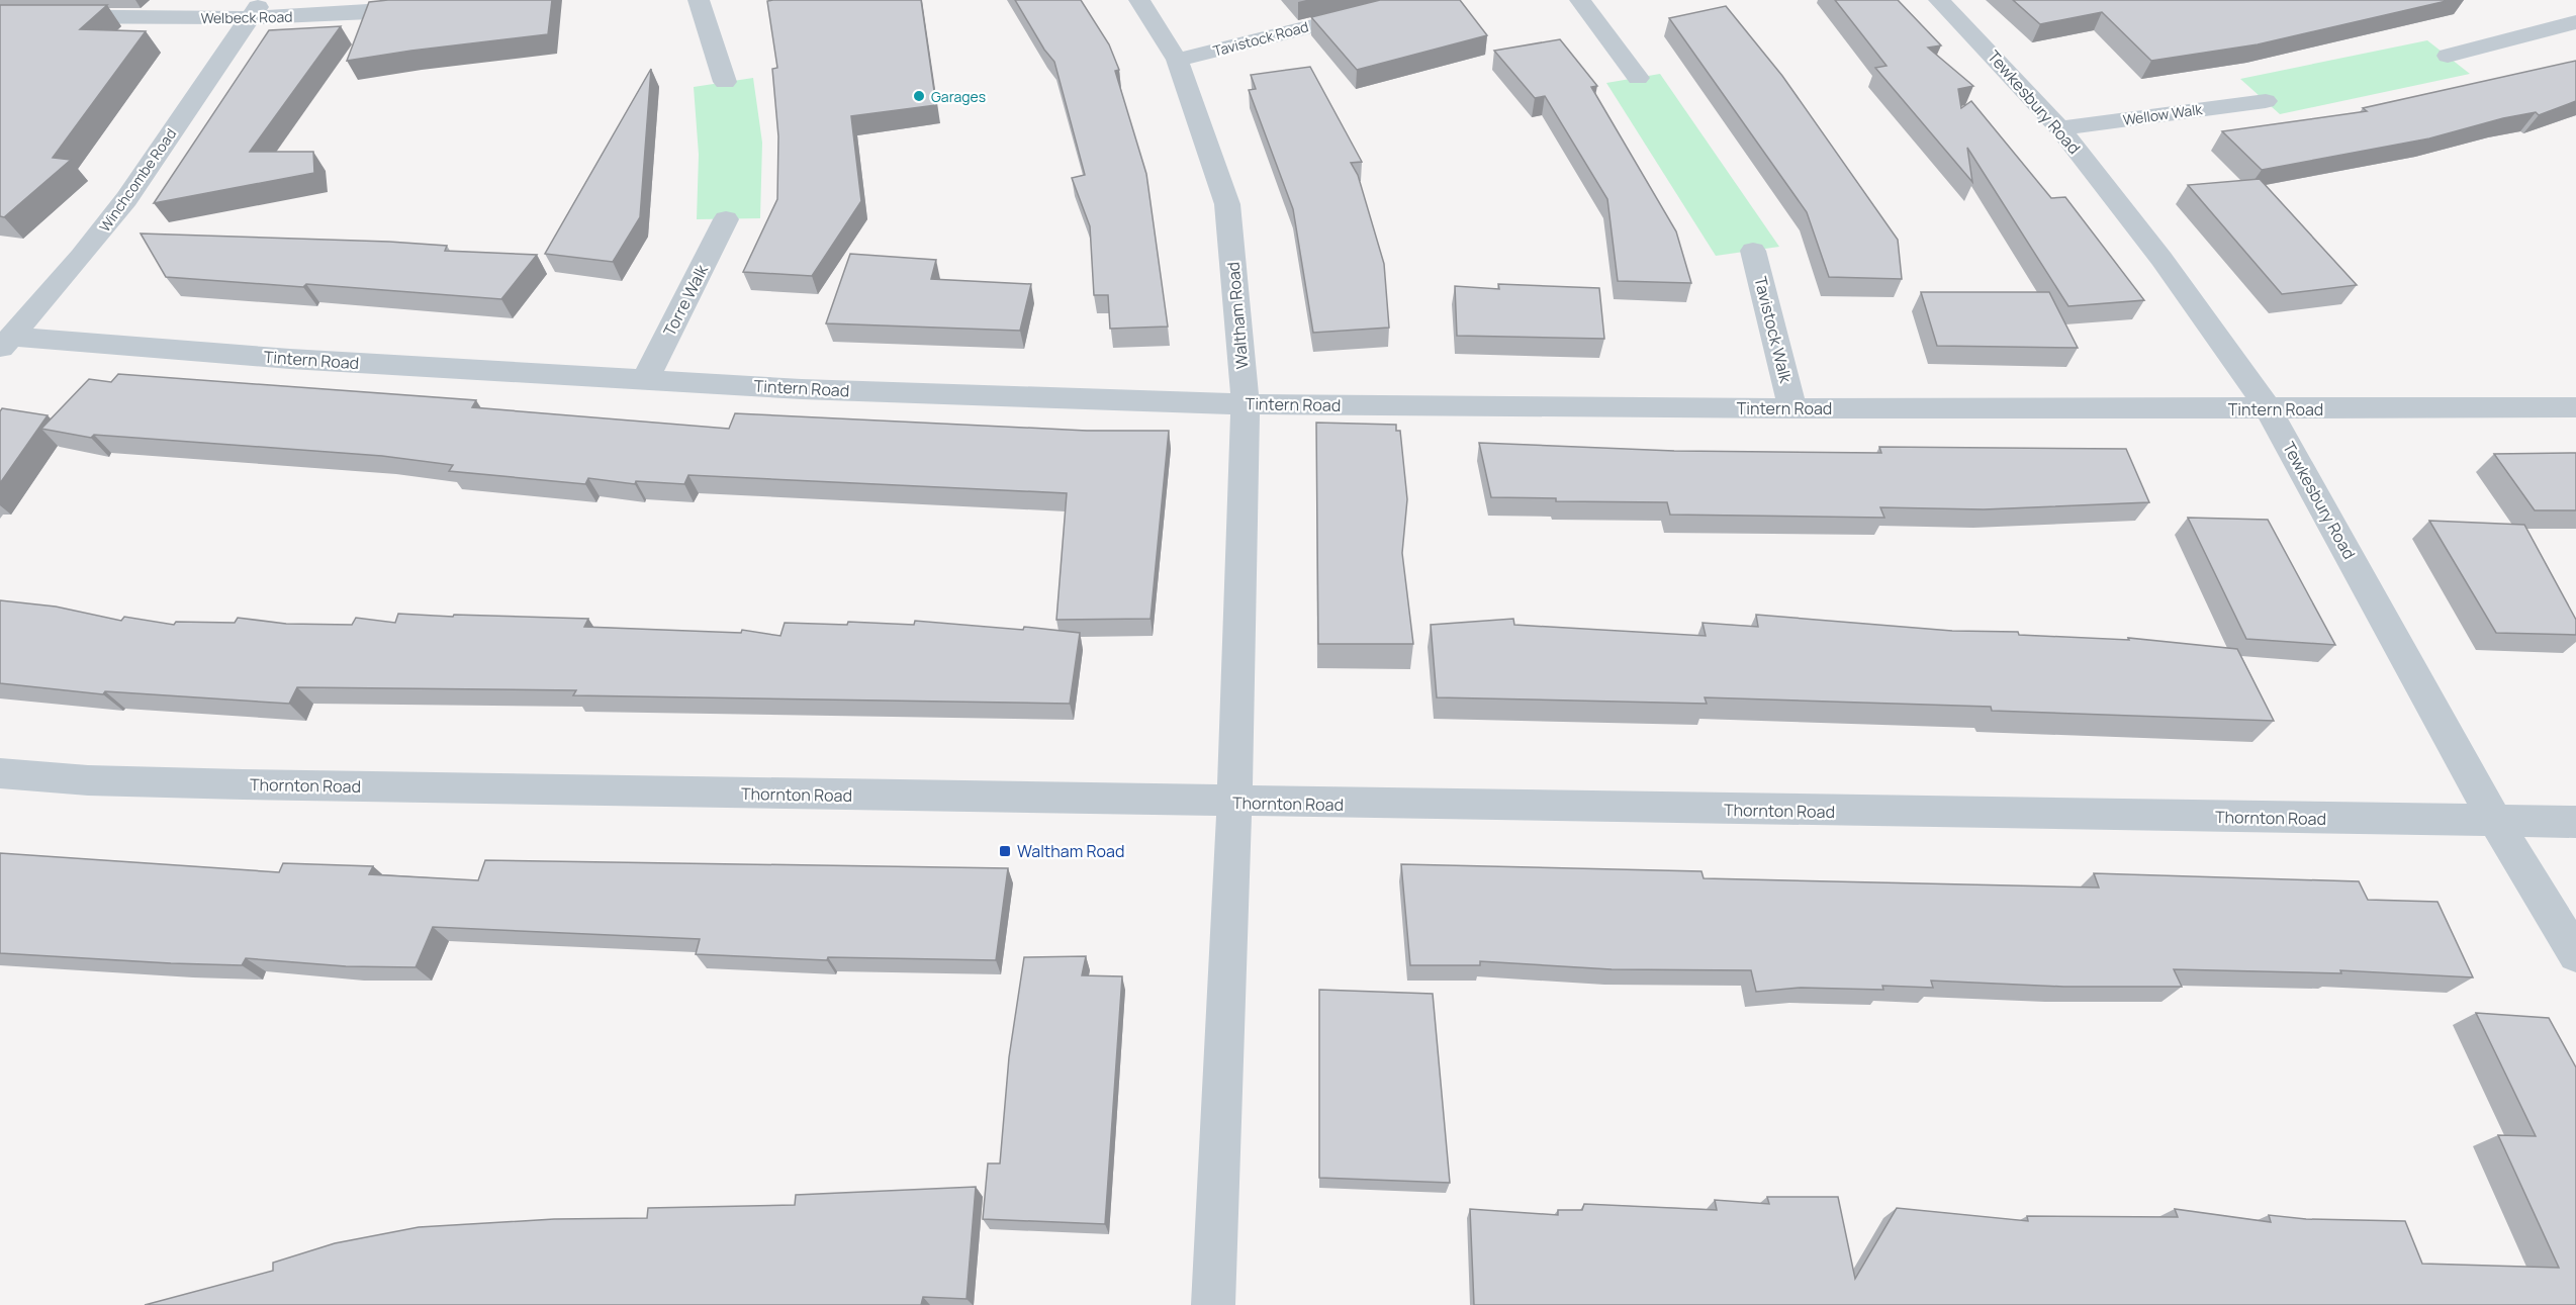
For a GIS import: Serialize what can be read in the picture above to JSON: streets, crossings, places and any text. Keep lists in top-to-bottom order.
{
  "streets": {
    "street": [
      "Welbeck Road",
      "Tavistock Road",
      "Tewkesbury Road",
      "Wellow Walk",
      "Winchcombe Road",
      "Torre Walk",
      "Waltham Road",
      "Tavistock Walk",
      "Tintern Road",
      "Thornton Road"
    ]
  },
  "crossings": [
    ["Welbeck Road", "Winchcombe Road"],
    ["Tavistock Road", "Waltham Road"],
    ["Tewkesbury Road", "Wellow Walk"],
    ["Tewkesbury Road", "Tintern Road"],
    ["Tewkesbury Road", "Thornton Road"],
    ["Winchcombe Road", "Tintern Road"],
    ["Torre Walk", "Tintern Road"],
    ["Waltham Road", "Tintern Road"],
    ["Waltham Road", "Thornton Road"],
    ["Tavistock Walk", "Tintern Road"]
  ],
  "places": {
    "other": ["Garages"],
    "transit": ["Waltham Road"]
  }
}
